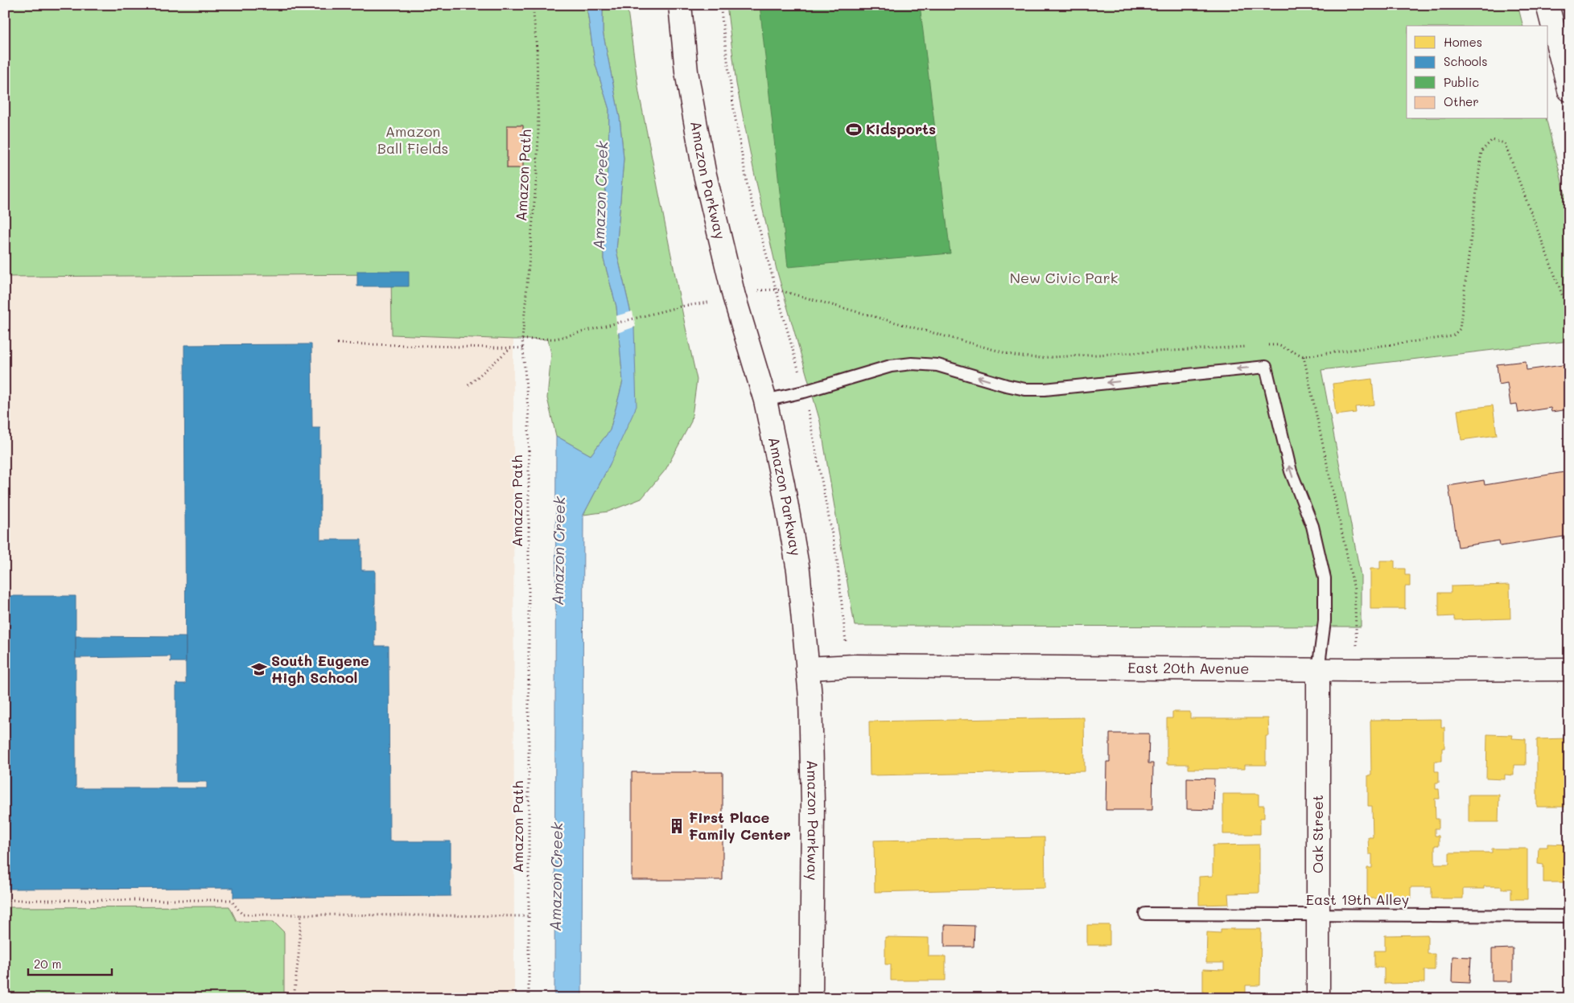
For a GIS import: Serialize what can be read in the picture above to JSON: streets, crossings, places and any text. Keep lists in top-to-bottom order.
{
  "streets": {
    "street": ["Amazon Parkway", "East 20th Avenue", "Oak Street"],
    "lane": ["East 19th Alley"],
    "path": ["Amazon Path"]
  },
  "crossings": [
    ["Amazon Parkway", "East 20th Avenue"],
    ["East 20th Avenue", "Oak Street"],
    ["Oak Street", "East 19th Alley"]
  ],
  "water": ["Amazon Creek"],
  "parks": ["Amazon Ball Fields", "New Civic Park"],
  "places": {
    "sports": ["Kidsports"],
    "school or university": ["South Eugene High School"],
    "building": ["First Place Family Center"]
  },
  "legend": [
    "Homes",
    "Schools",
    "Public",
    "Other"
  ],
  "scale_bar": "20 m"
}
